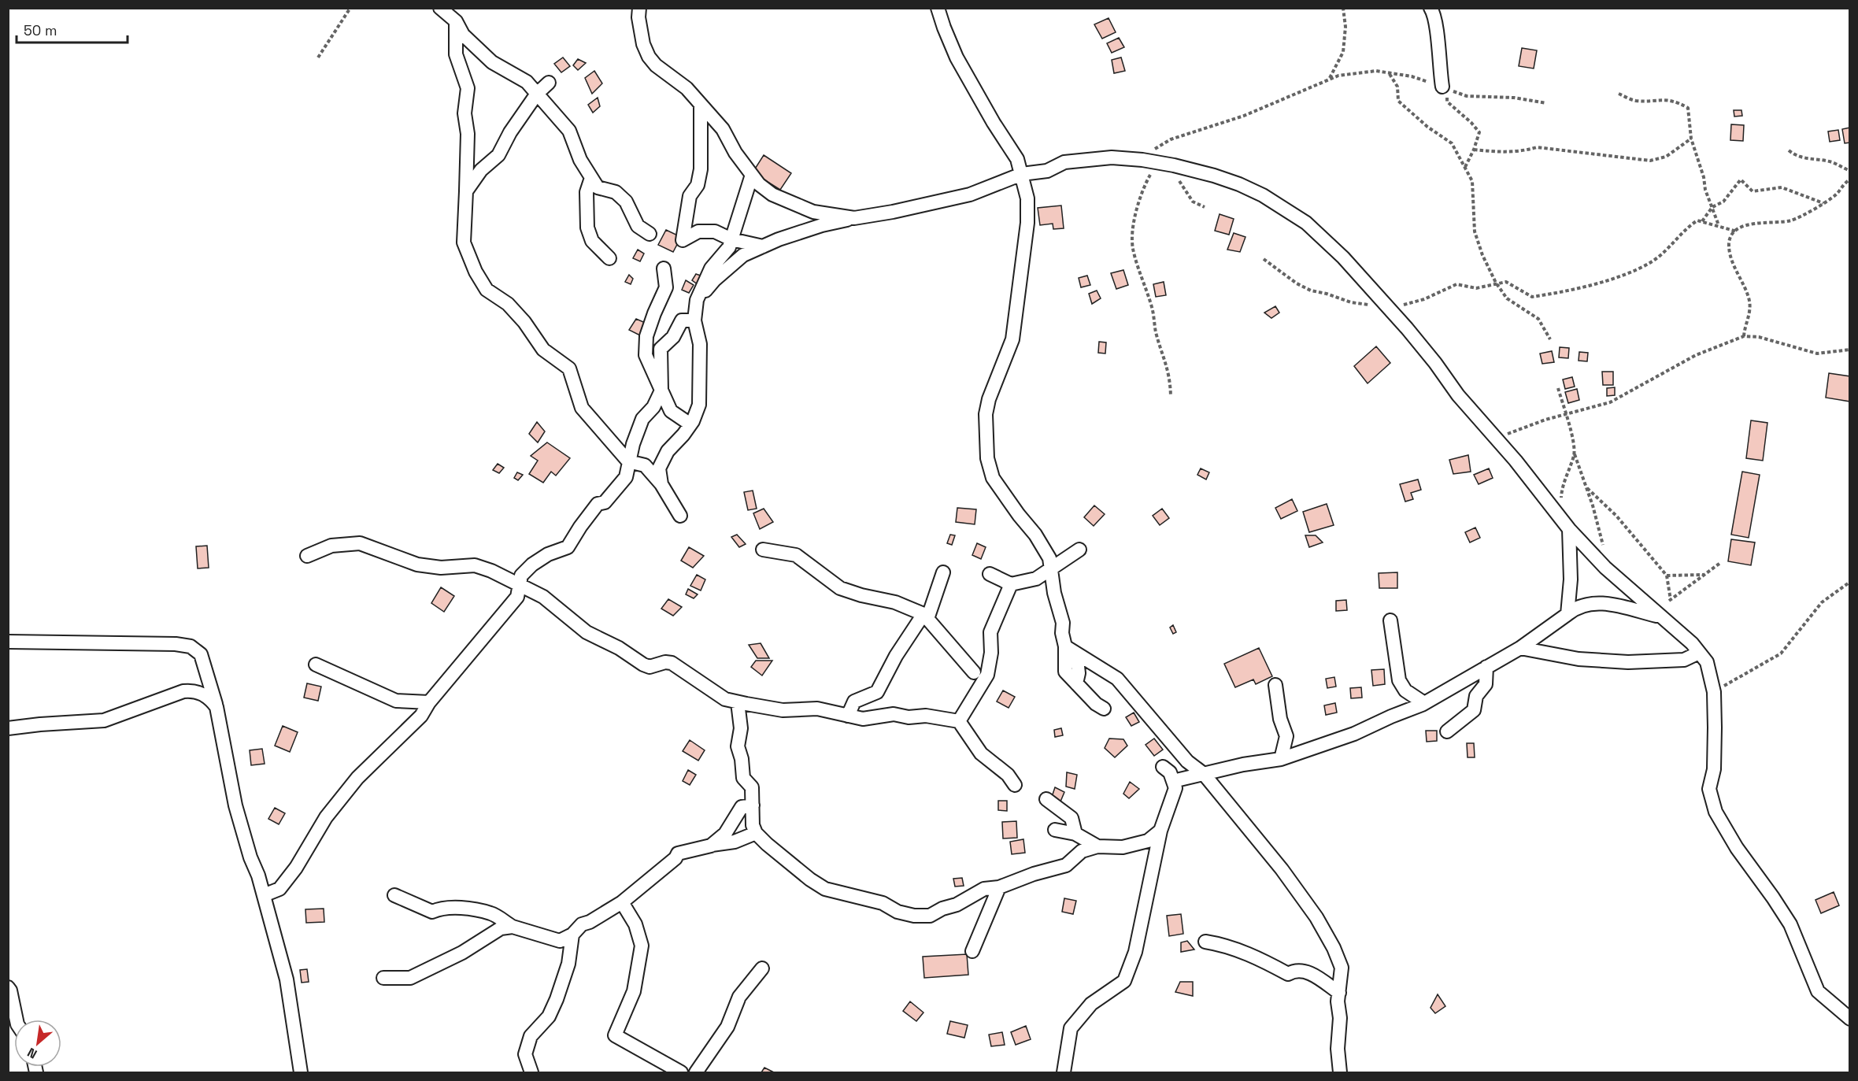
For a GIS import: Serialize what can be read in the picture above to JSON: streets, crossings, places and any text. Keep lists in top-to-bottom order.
{
  "scale_bar": "50 m",
  "north": "bottom left"
}
